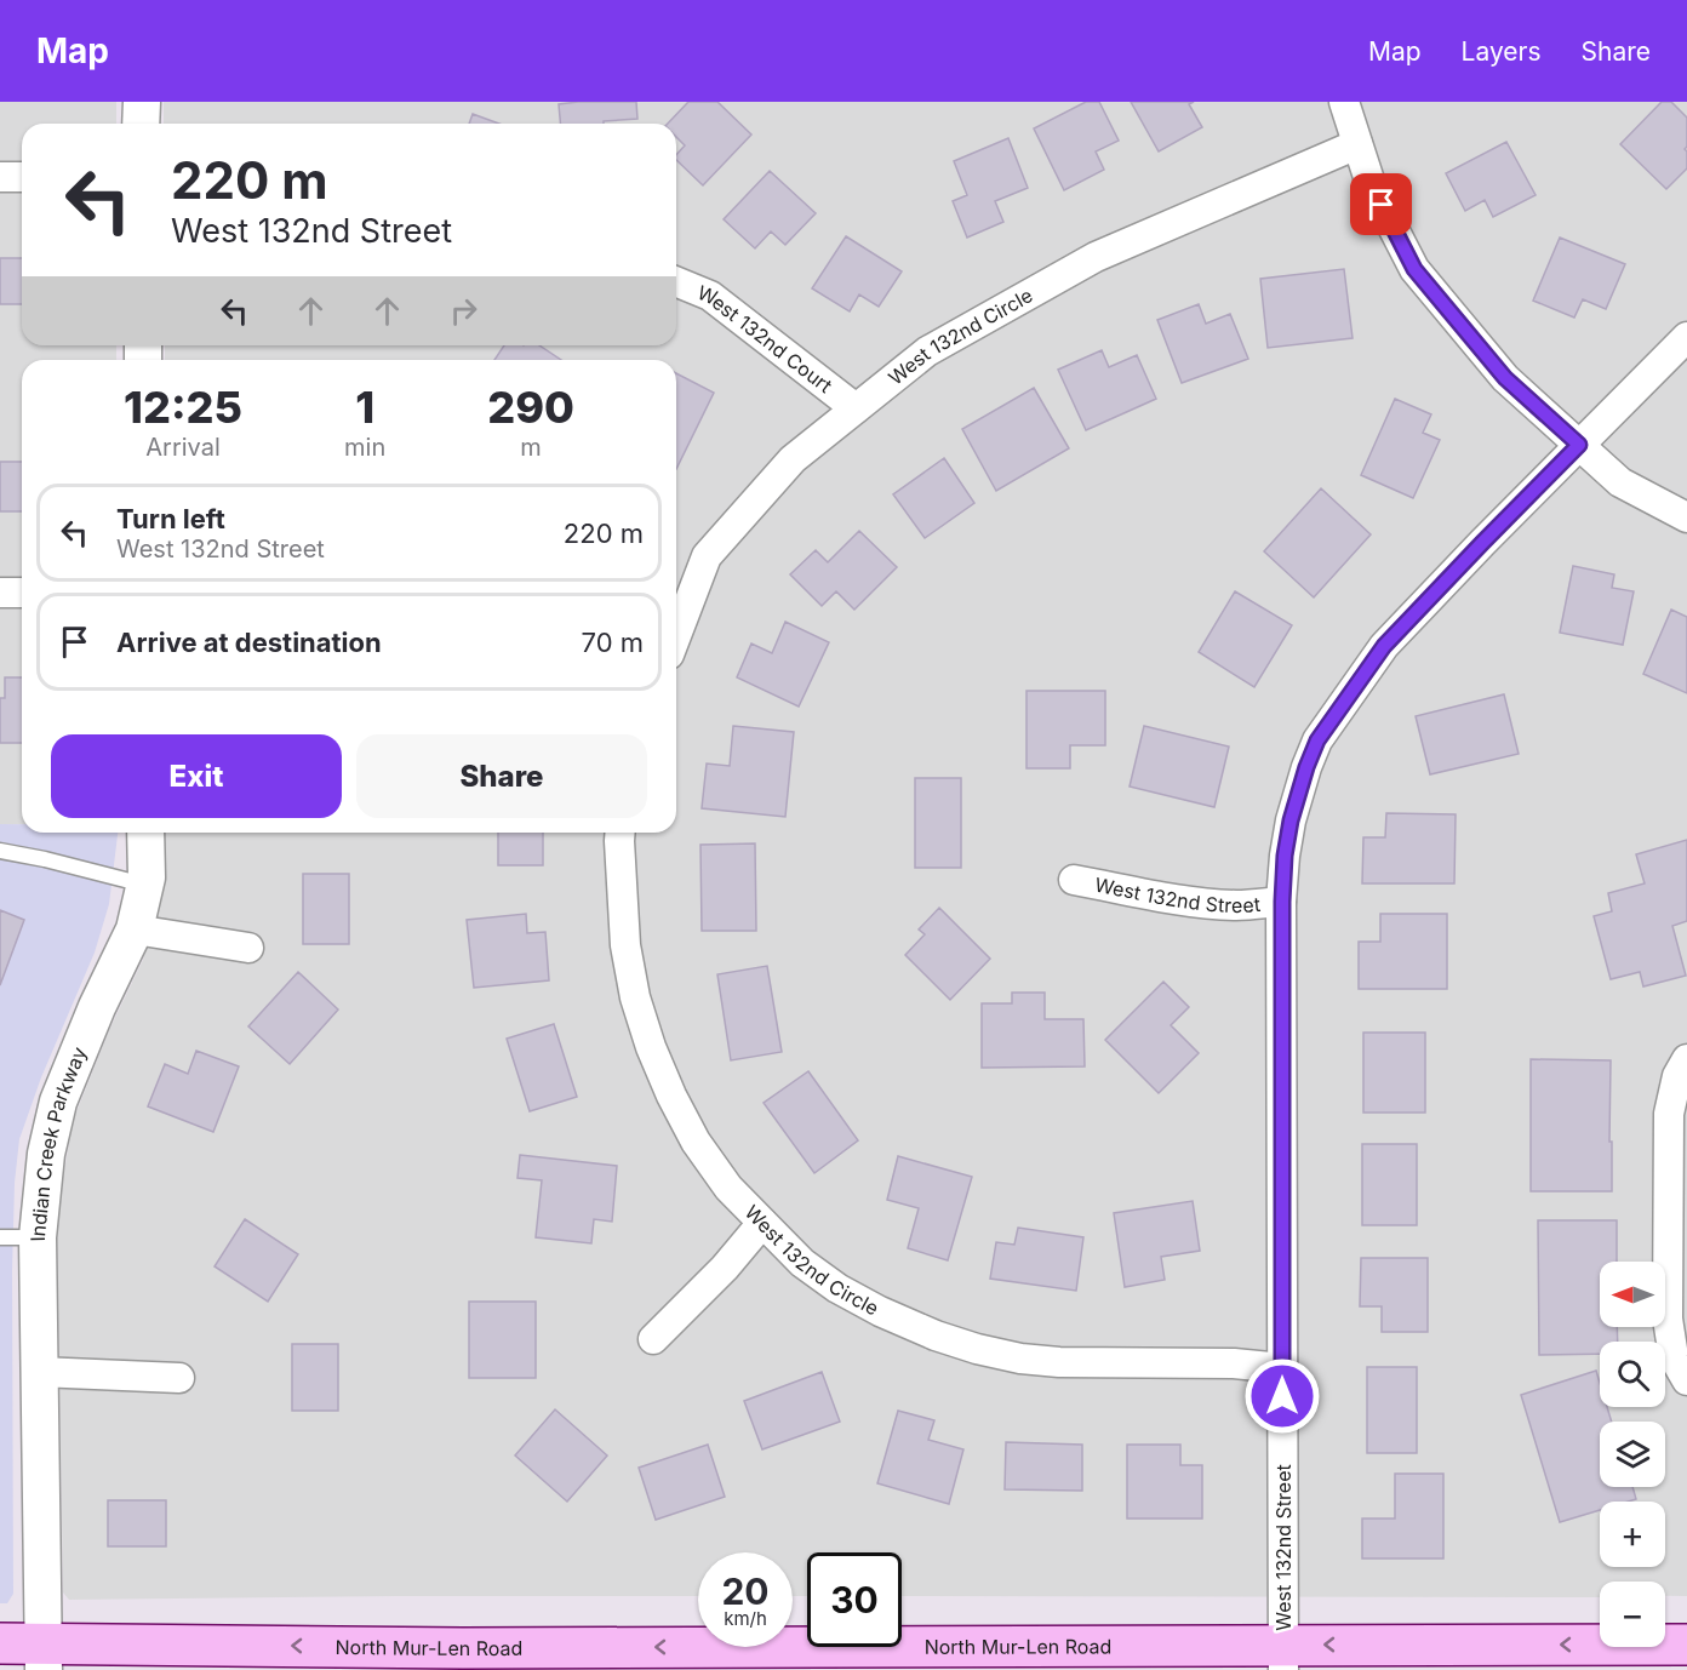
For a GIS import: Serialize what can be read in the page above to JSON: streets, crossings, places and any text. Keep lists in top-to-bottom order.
{
  "streets": {
    "main road": ["North Mur-Len Road"],
    "street": [
      "West 132nd Circle",
      "West 132nd Court",
      "West 132nd Street",
      "Indian Creek Parkway"
    ]
  },
  "crossings": [
    ["West 132nd Circle", "West 132nd Court"],
    ["West 132nd Circle", "West 132nd Street"],
    ["West 132nd Street", "North Mur-Len Road"],
    ["Indian Creek Parkway", "North Mur-Len Road"]
  ],
  "one_way": ["North Mur-Len Road"],
  "north": "left",
  "page": {
    "header": "Map",
    "nav": ["Map", "Layers", "Share"],
    "turn": ["220 m", "West 132nd Street"],
    "eta": [
      "12:25",
      "Arrival",
      "1",
      "min",
      "290",
      "m"
    ],
    "list": [
      {
        "name": "Turn left",
        "note": "West 132nd Street",
        "value": "220 m"
      },
      {
        "name": "Arrive at destination",
        "value": "70 m"
      }
    ],
    "buttons": ["Exit", "Share"],
    "map_buttons": ["+", "−"],
    "speed": "20 km/h",
    "limit": "30"
  }
}
